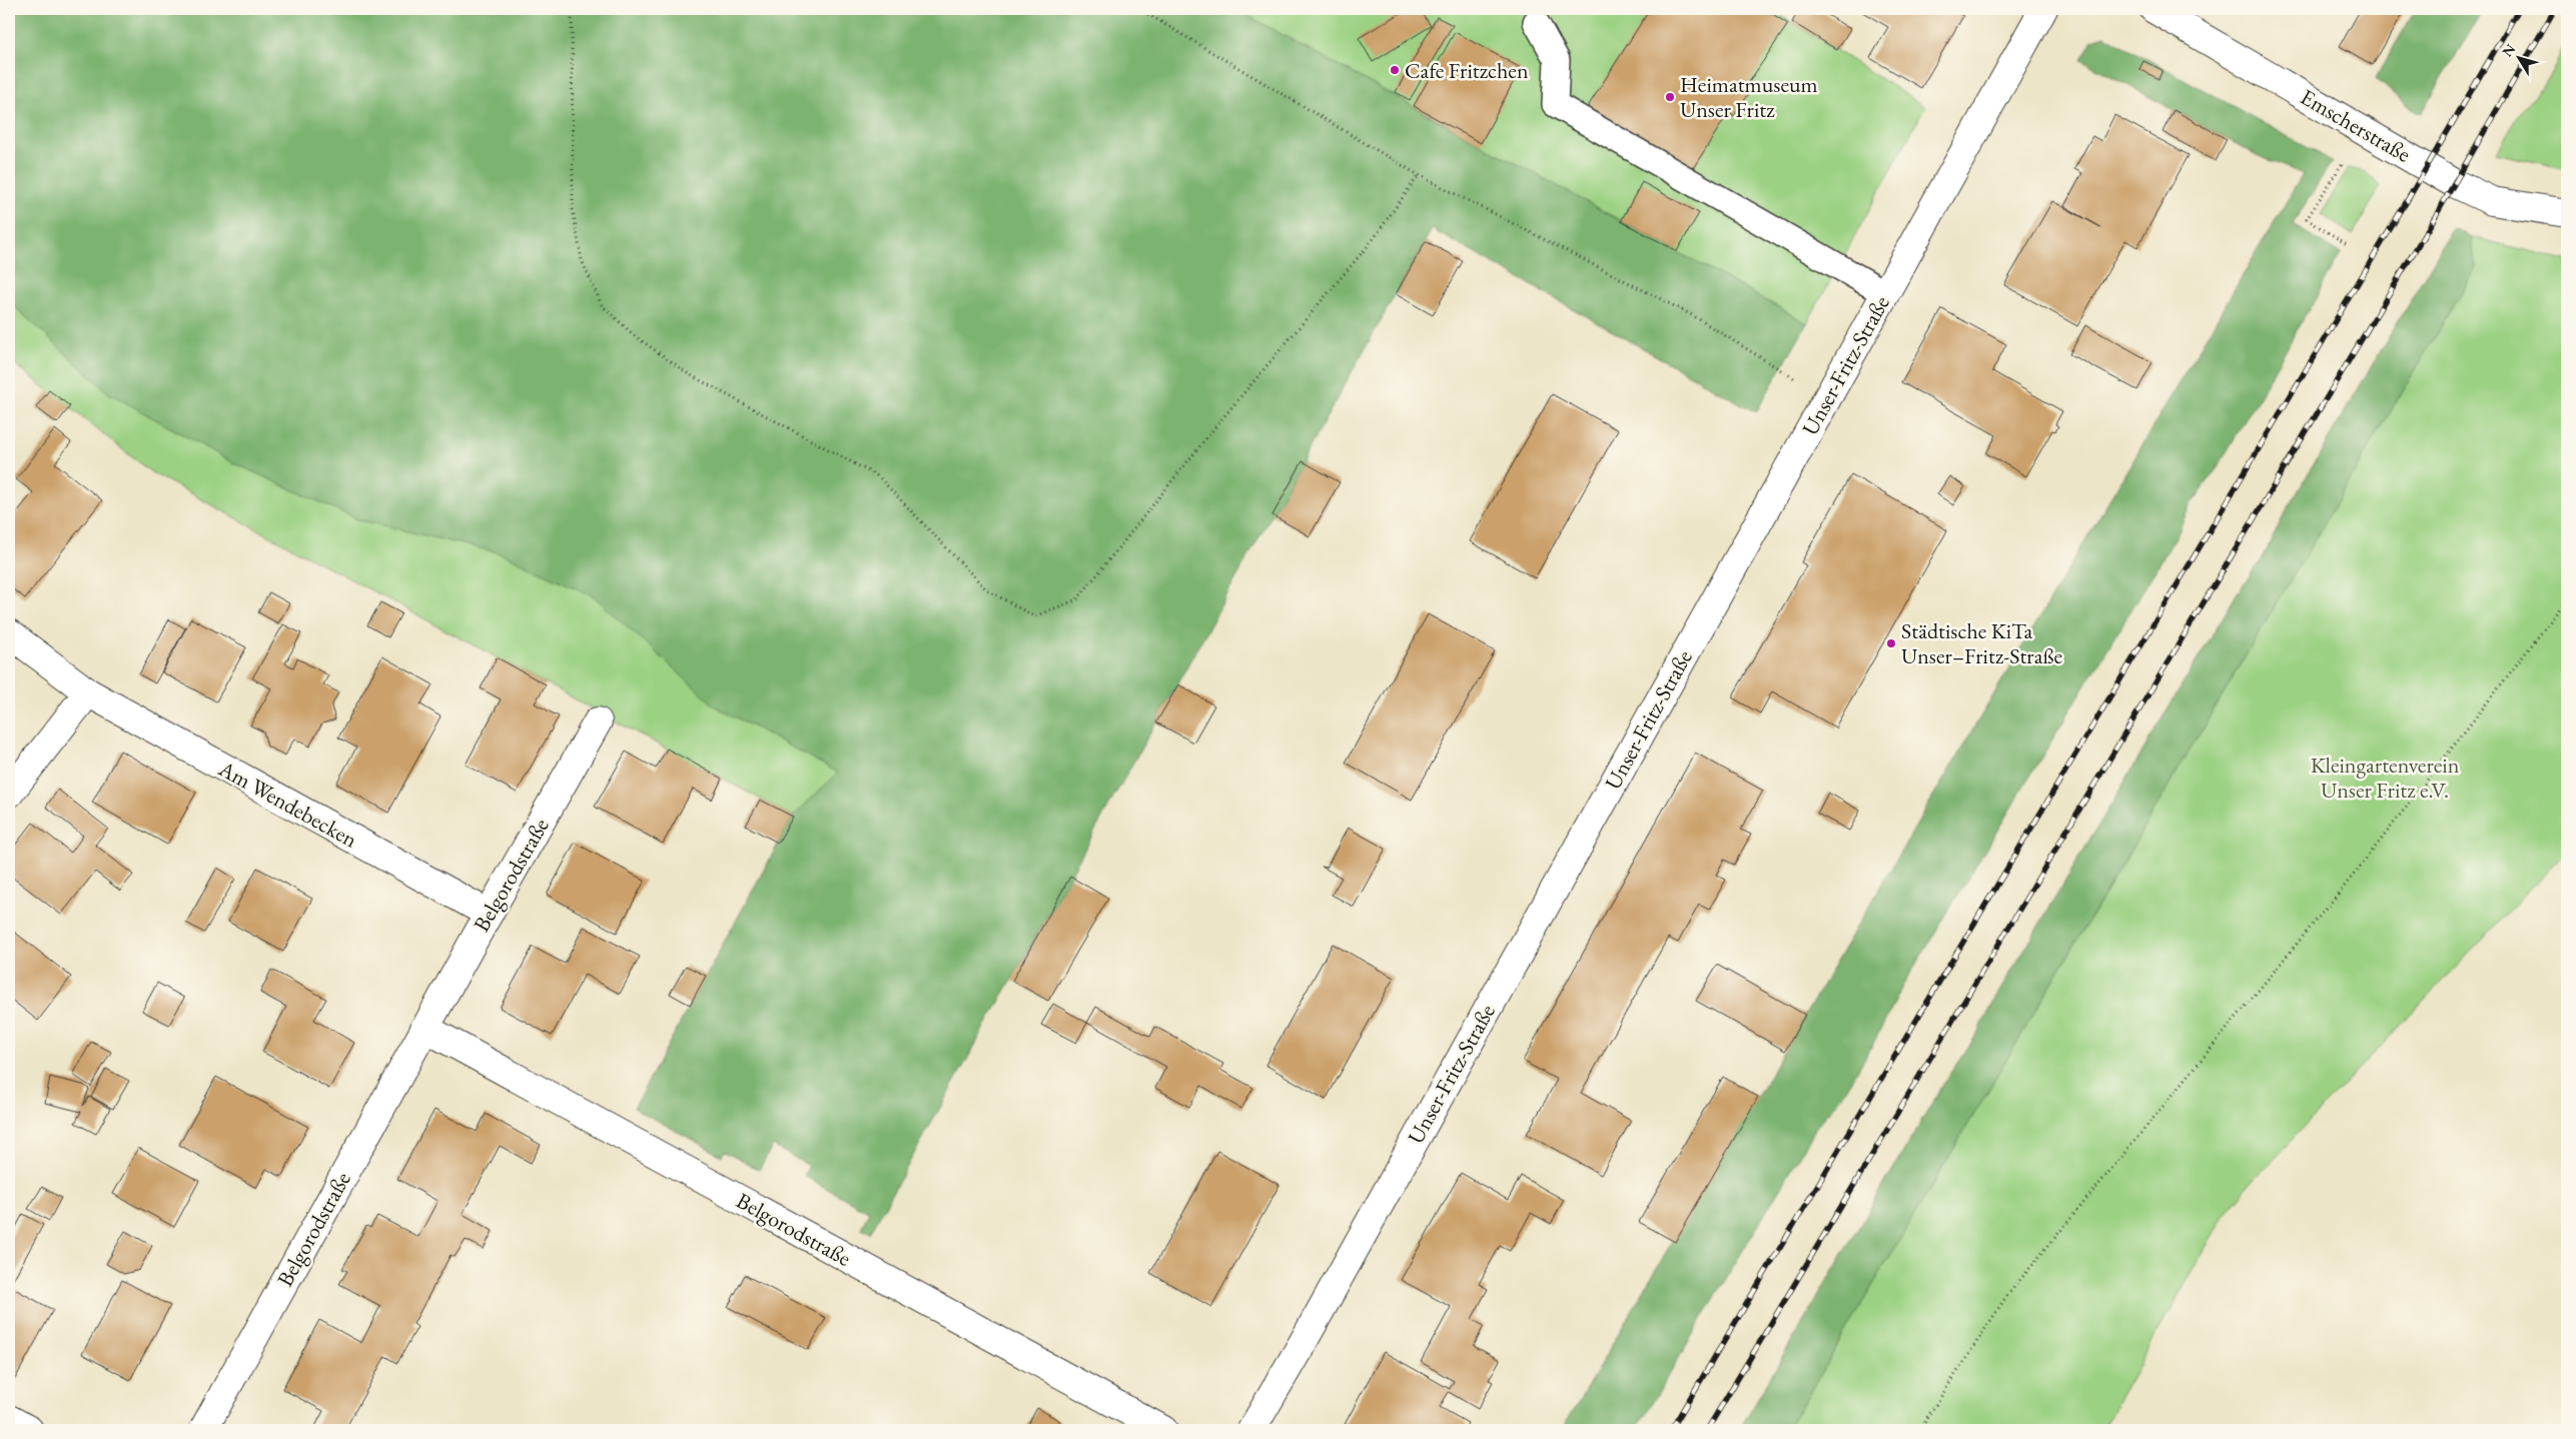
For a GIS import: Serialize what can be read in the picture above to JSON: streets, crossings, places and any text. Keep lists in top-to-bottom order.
{
  "streets": {
    "street": [
      "Emscherstraße",
      "Unser-Fritz-Straße",
      "Am Wendebecken",
      "Belgorodstraße"
    ]
  },
  "crossings": [
    ["Am Wendebecken", "Belgorodstraße"]
  ],
  "parks": ["Kleingartenverein Unser Fritz e.V."],
  "places": ["Cafe Fritzchen", "Heimatmuseum Unser Fritz", "Städtische KiTa Unser–Fritz-Straße"],
  "north": "top left"
}
